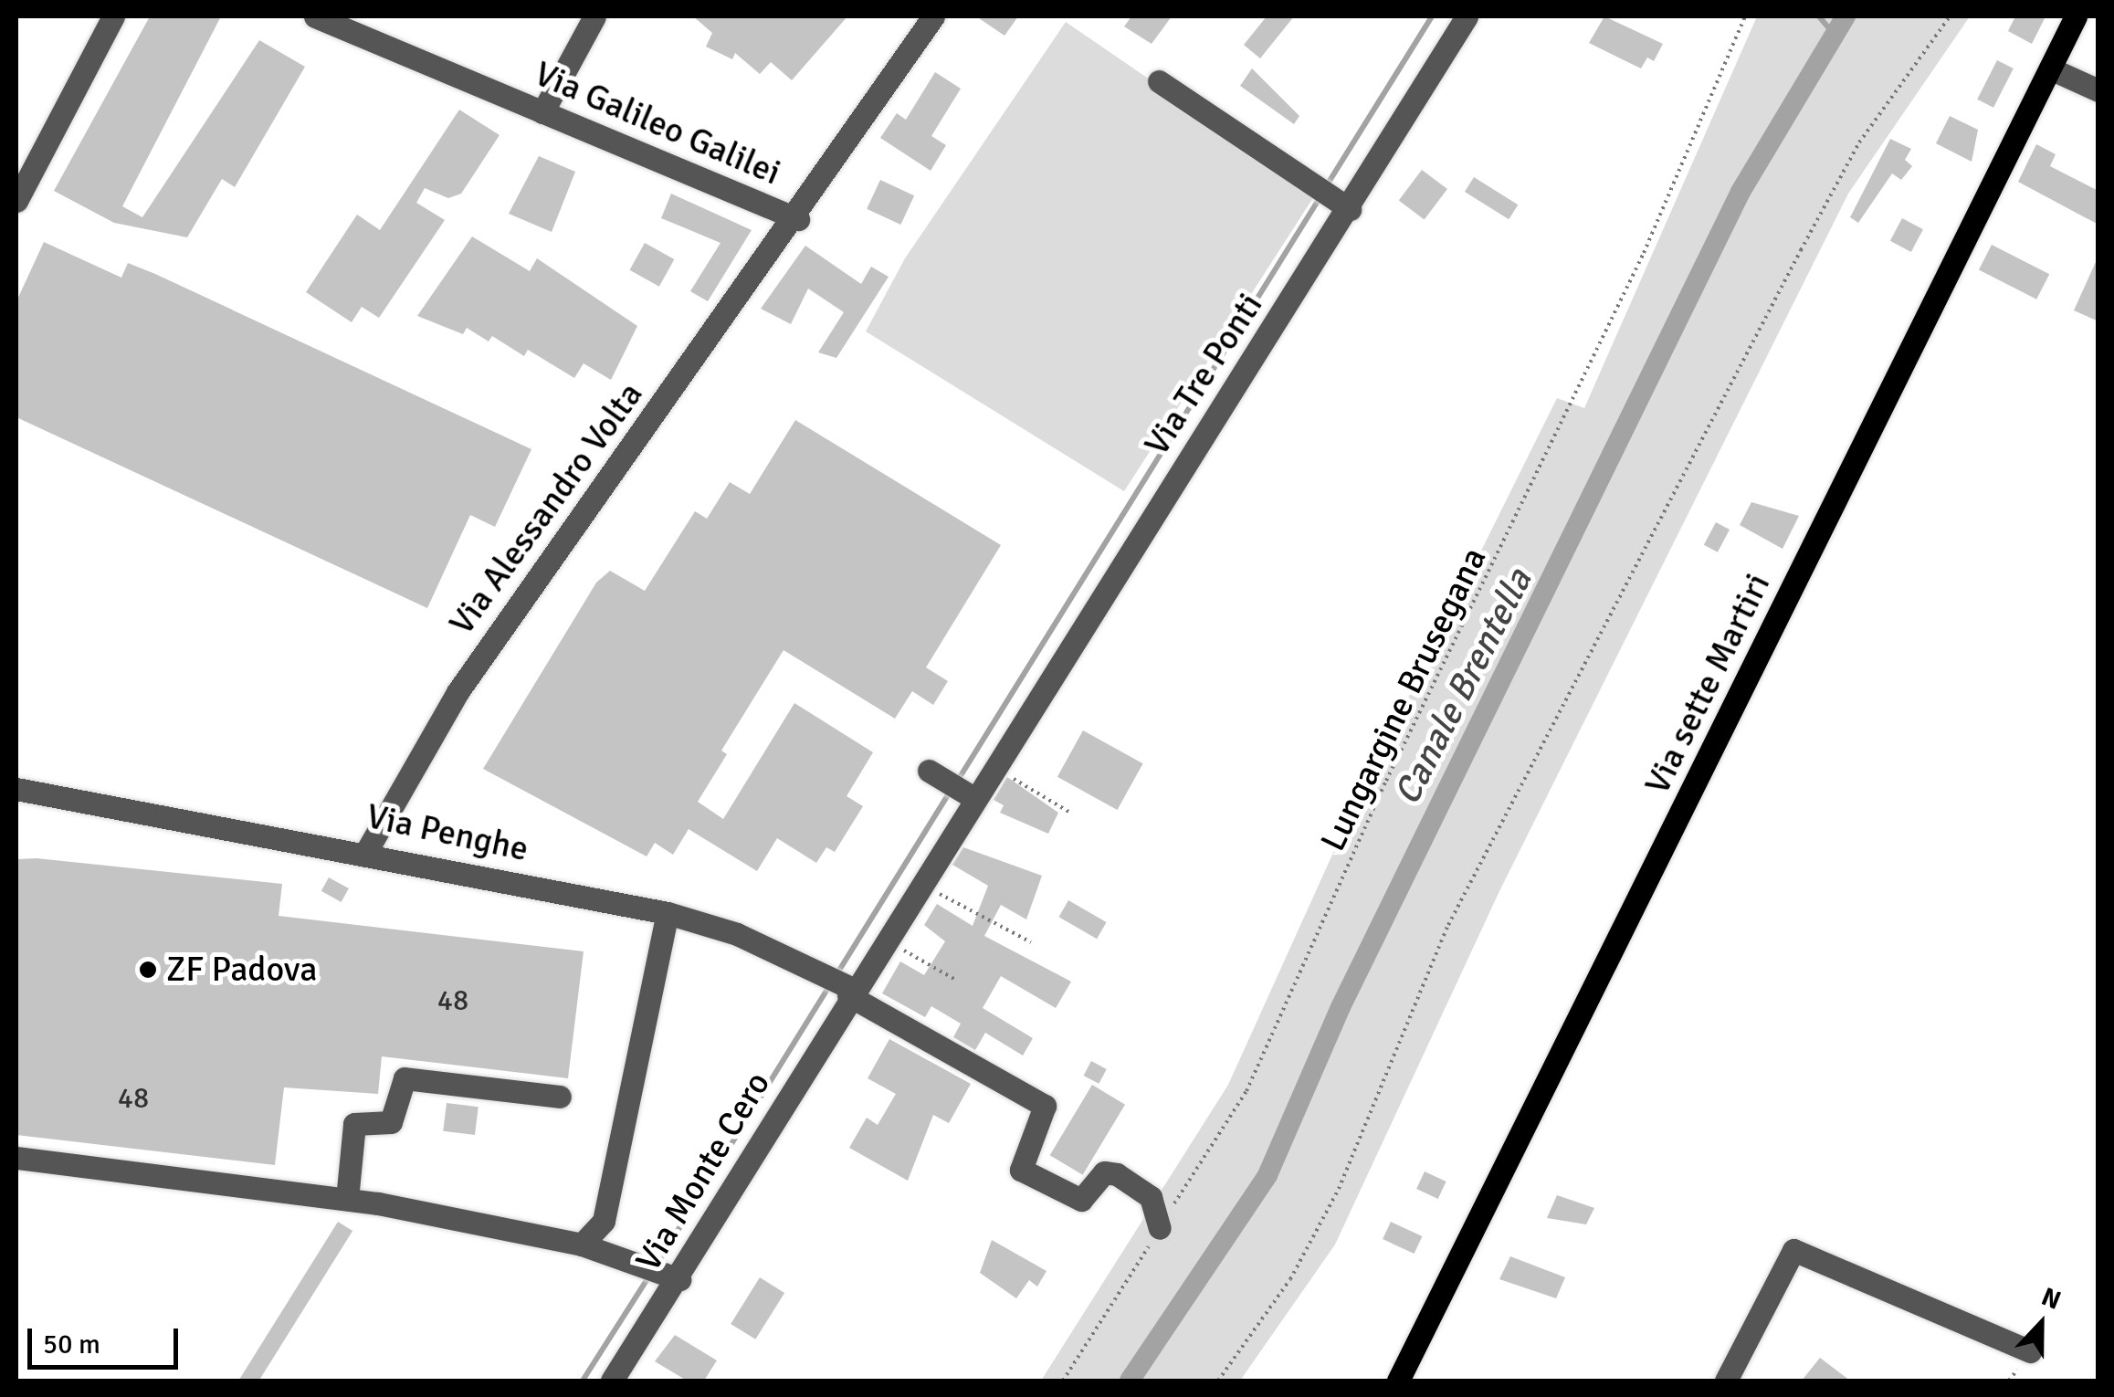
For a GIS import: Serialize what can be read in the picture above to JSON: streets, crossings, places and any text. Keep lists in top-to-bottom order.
{
  "streets": {
    "main road": ["Via sette Martiri"],
    "street": [
      "Via Galileo Galilei",
      "Via Tre Ponti",
      "Via Alessandro Volta",
      "Via Penghe",
      "Via Monte Cero"
    ],
    "path": ["Lungargine Brusegana"]
  },
  "crossings": [
    ["Via Galileo Galilei", "Via Alessandro Volta"],
    ["Via Tre Ponti", "Via Penghe"],
    ["Via Tre Ponti", "Via Monte Cero"],
    ["Via Alessandro Volta", "Via Penghe"],
    ["Via Penghe", "Via Monte Cero"]
  ],
  "water": ["Canale Brentella"],
  "places": ["ZF Padova"],
  "house_numbers": ["48", "48"],
  "scale_bar": "50 m",
  "north": "top"
}
